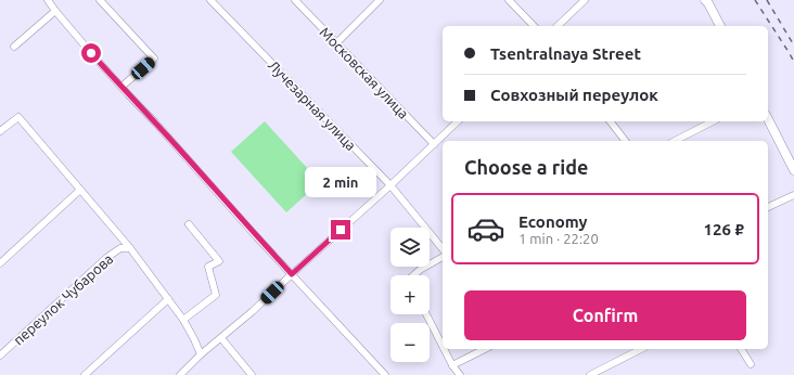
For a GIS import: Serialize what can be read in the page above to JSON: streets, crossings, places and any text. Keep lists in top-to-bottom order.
{
  "streets": {
    "street": ["Московская улица", "Лучезарная улица", "переулок Чубарова"]
  },
  "page": {
    "banner": ["Tsentralnaya Street", "Совхозный переулок"],
    "heading": "Choose a ride",
    "bubble": "2 min",
    "list": [
      {
        "name": "Economy",
        "note": "1 min · 22:20",
        "value": "126 ₽"
      }
    ],
    "map_buttons": ["+", "−"],
    "buttons": "Confirm"
  }
}
